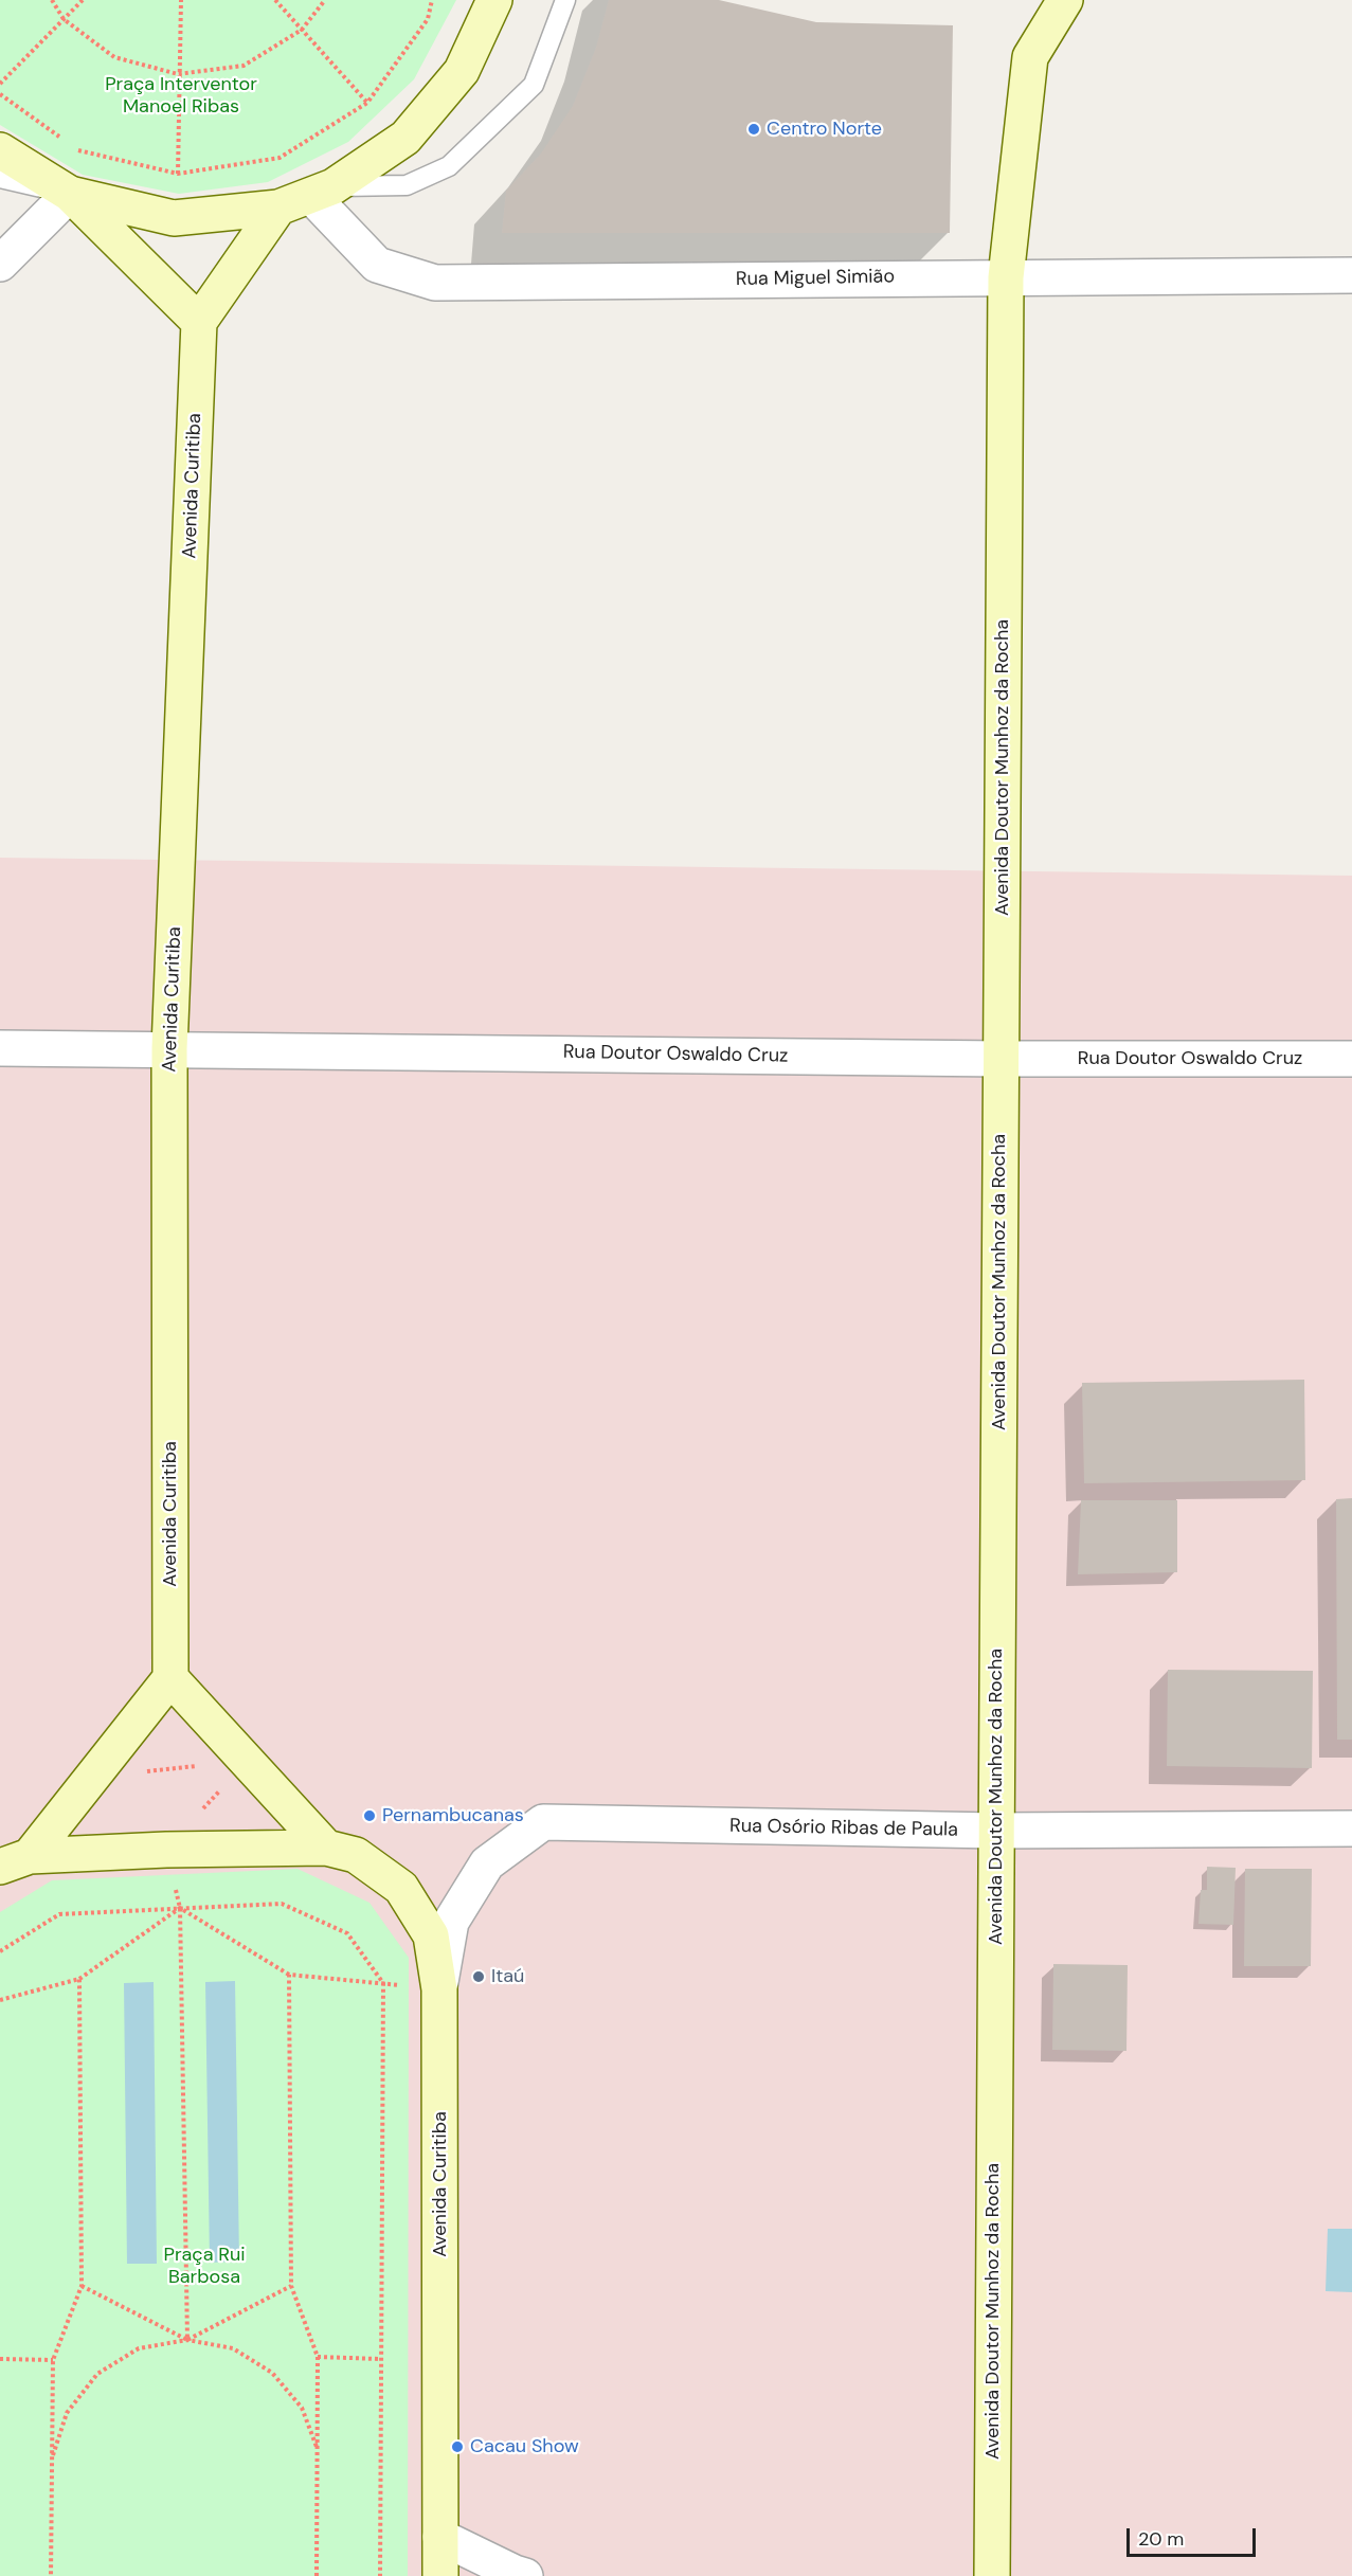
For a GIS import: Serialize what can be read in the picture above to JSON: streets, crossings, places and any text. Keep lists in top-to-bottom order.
{
  "streets": {
    "main road": ["Avenida Curitiba", "Avenida Doutor Munhoz da Rocha"],
    "street": ["Rua Miguel Simião", "Rua Doutor Oswaldo Cruz", "Rua Osório Ribas de Paula"]
  },
  "crossings": [
    ["Rua Miguel Simião", "Avenida Doutor Munhoz da Rocha"],
    ["Avenida Curitiba", "Rua Doutor Oswaldo Cruz"],
    ["Avenida Curitiba", "Rua Osório Ribas de Paula"],
    ["Avenida Doutor Munhoz da Rocha", "Rua Doutor Oswaldo Cruz"],
    ["Avenida Doutor Munhoz da Rocha", "Rua Osório Ribas de Paula"]
  ],
  "parks": ["Praça Interventor Manoel Ribas", "Praça Rui Barbosa"],
  "places": [
    "Centro Norte",
    "Pernambucanas",
    "Itaú",
    "Cacau Show"
  ],
  "scale_bar": "20 m"
}
